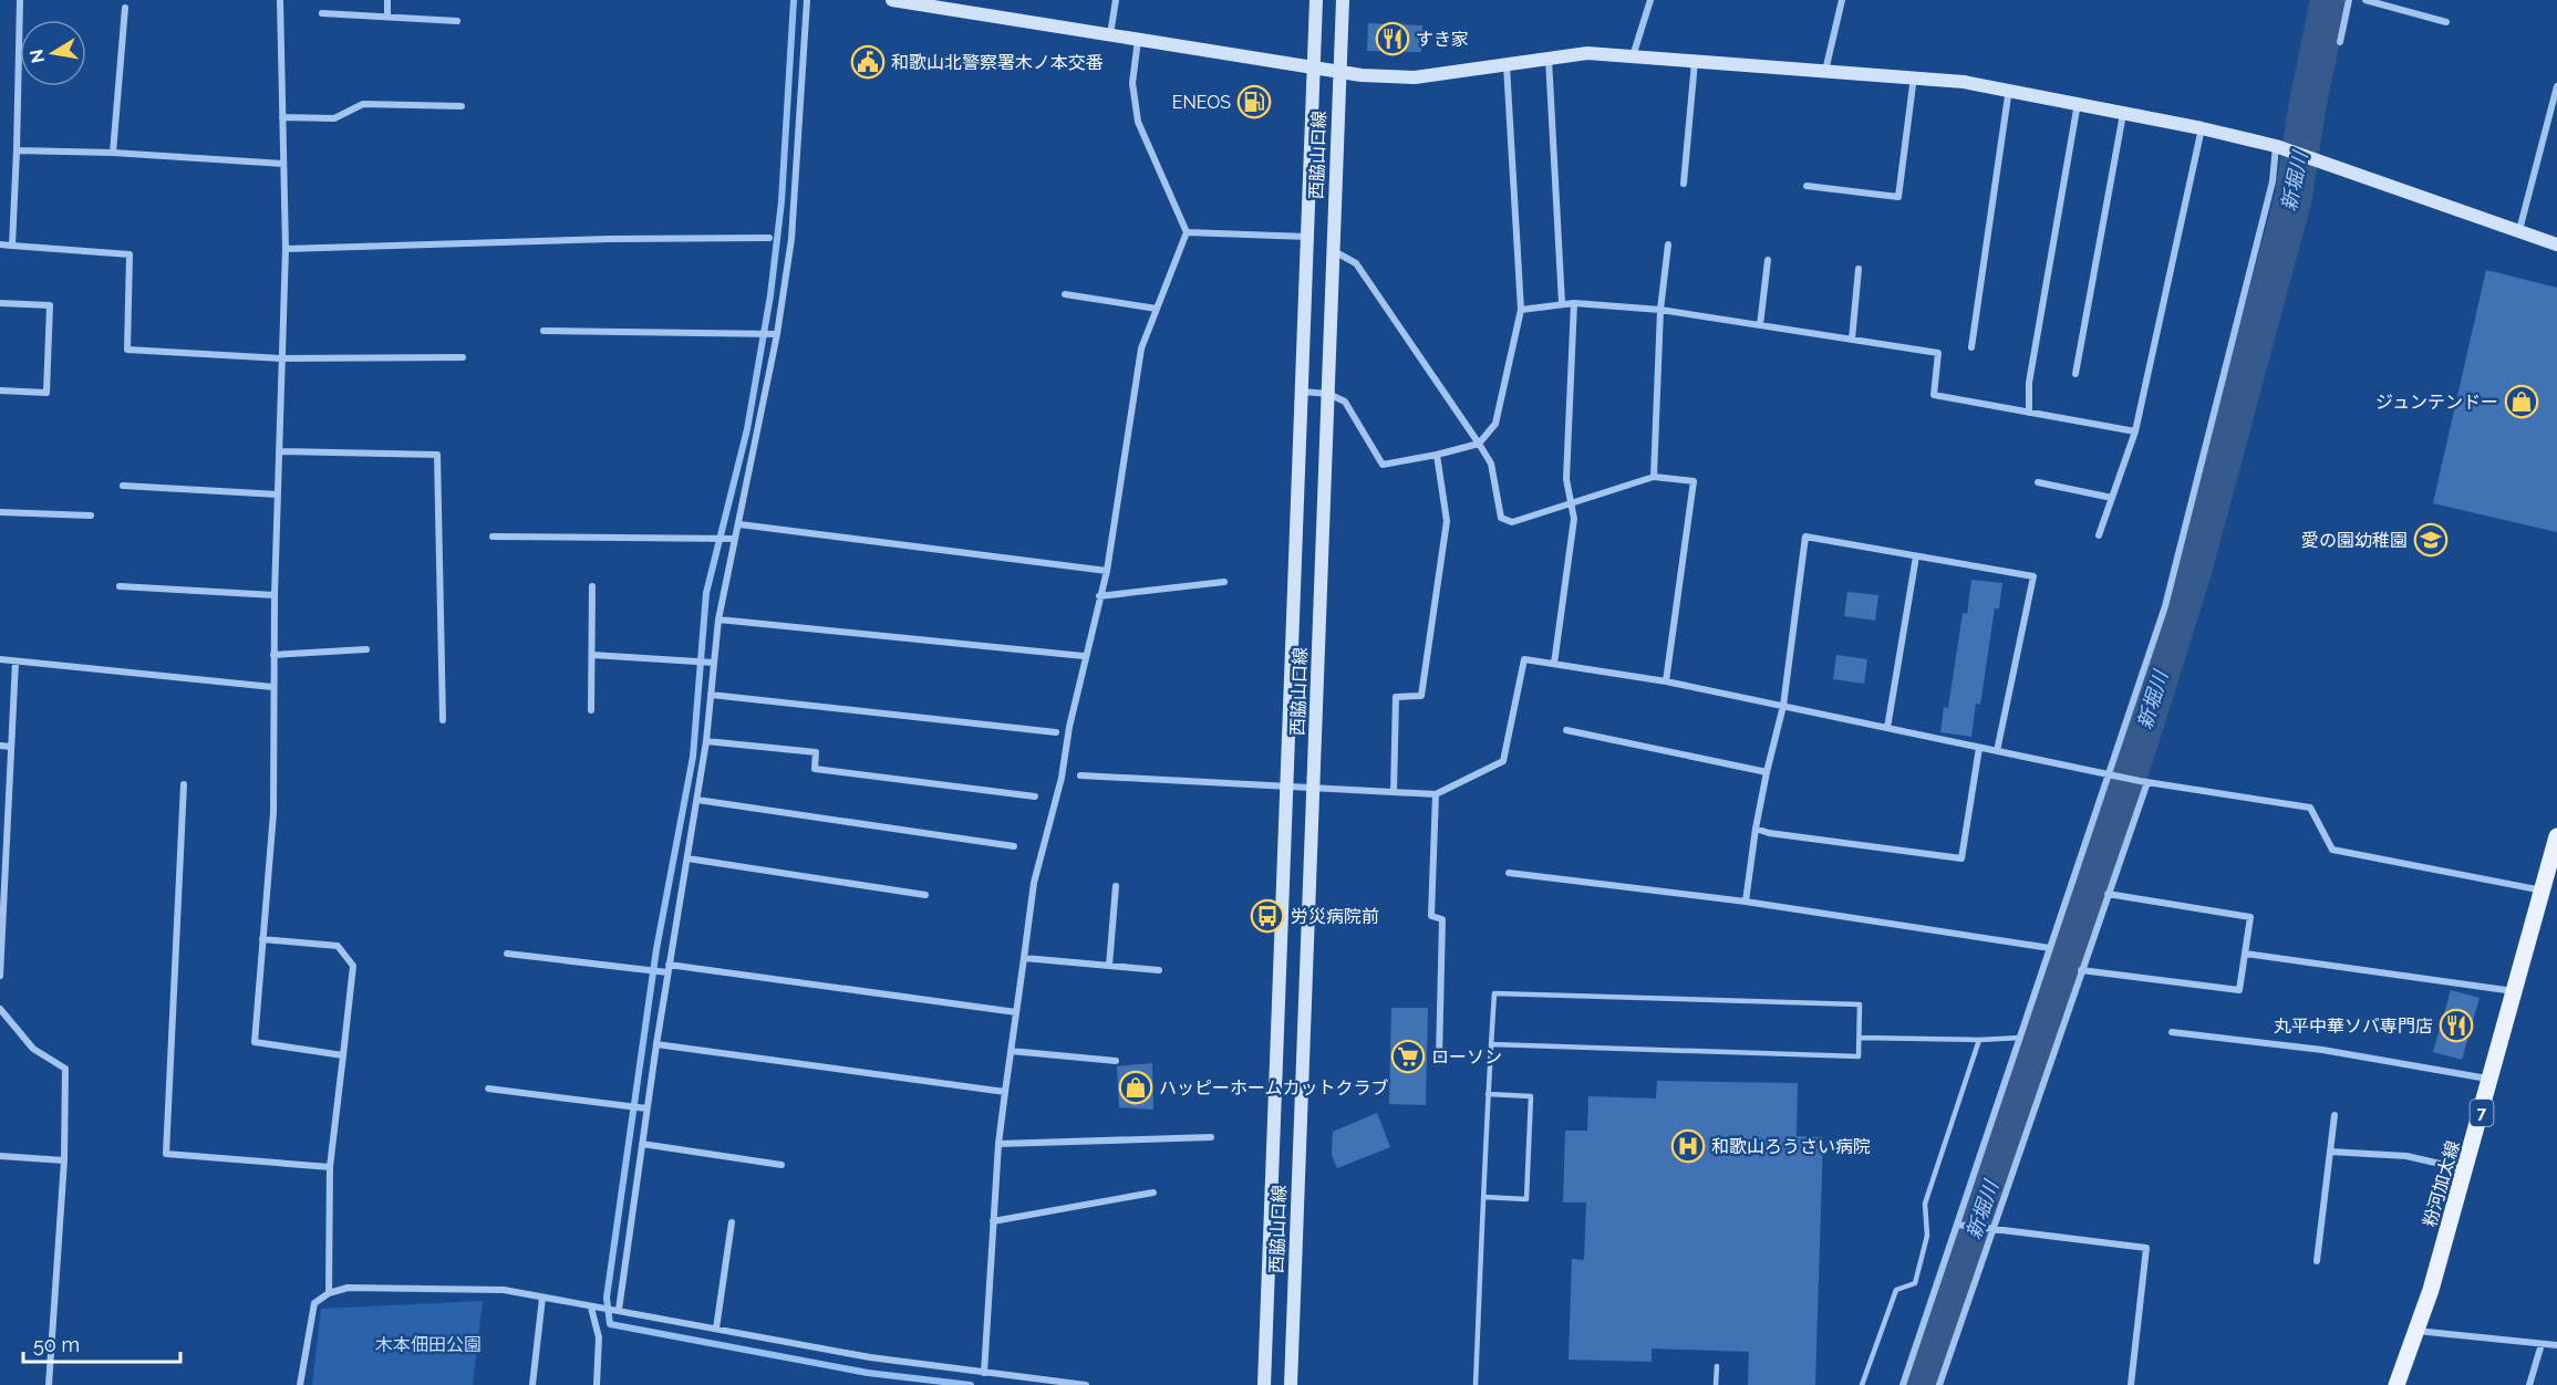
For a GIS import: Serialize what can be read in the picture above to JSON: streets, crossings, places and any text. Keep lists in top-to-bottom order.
{
  "streets": {
    "main road": ["7", "粉河加太線"],
    "street": ["西脇山口線"]
  },
  "water": ["新堀川"],
  "parks": ["木本佃田公園"],
  "places": {
    "restaurant": ["すき家", "丸平中華ソバ専門店"],
    "public building": ["和歌山北警察署木ノ本交番"],
    "fuel station": ["ENEOS"],
    "shop": ["ジュンテンドー", "ハッピーホームカットクラブ"],
    "school or university": ["愛の園幼稚園"],
    "bus stop": ["労災病院前"],
    "supermarket": ["ローソン"],
    "hospital": ["和歌山ろうさい病院"]
  },
  "scale_bar": "50 m",
  "north": "left"
}
